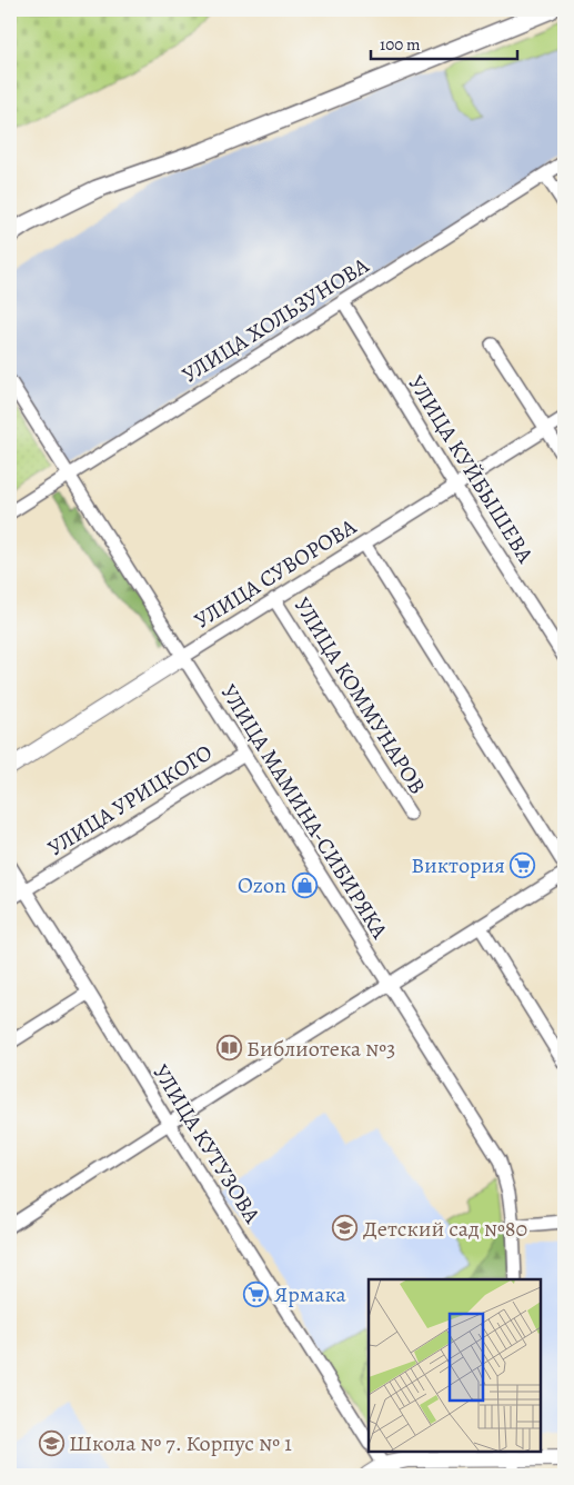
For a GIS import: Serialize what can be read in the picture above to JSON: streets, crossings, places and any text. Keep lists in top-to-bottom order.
{
  "streets": {
    "street": [
      "УЛИЦА ХОЛЬЗУНОВА",
      "УЛИЦА КУЙБЫШЕВА",
      "УЛИЦА СУВОРОВА",
      "УЛИЦА КОММУНАРОВ",
      "УЛИЦА УРИЦКОГО",
      "УЛИЦА МАМИНА-СИБИРЯКА",
      "УЛИЦА КУТУЗОВА"
    ]
  },
  "crossings": [
    ["УЛИЦА ХОЛЬЗУНОВА", "УЛИЦА КУЙБЫШЕВА"],
    ["УЛИЦА ХОЛЬЗУНОВА", "УЛИЦА МАМИНА-СИБИРЯКА"],
    ["УЛИЦА КУЙБЫШЕВА", "УЛИЦА СУВОРОВА"],
    ["УЛИЦА СУВОРОВА", "УЛИЦА КОММУНАРОВ"],
    ["УЛИЦА СУВОРОВА", "УЛИЦА МАМИНА-СИБИРЯКА"],
    ["УЛИЦА УРИЦКОГО", "УЛИЦА МАМИНА-СИБИРЯКА"],
    ["УЛИЦА УРИЦКОГО", "УЛИЦА КУТУЗОВА"]
  ],
  "places": {
    "supermarket": ["Виктория", "Ярмака"],
    "shop": ["Ozon"],
    "library": ["Библиотека №3"],
    "school or university": ["Детский сад №80", "Школа № 7. Корпус № 1"]
  },
  "scale_bar": "100 m"
}
